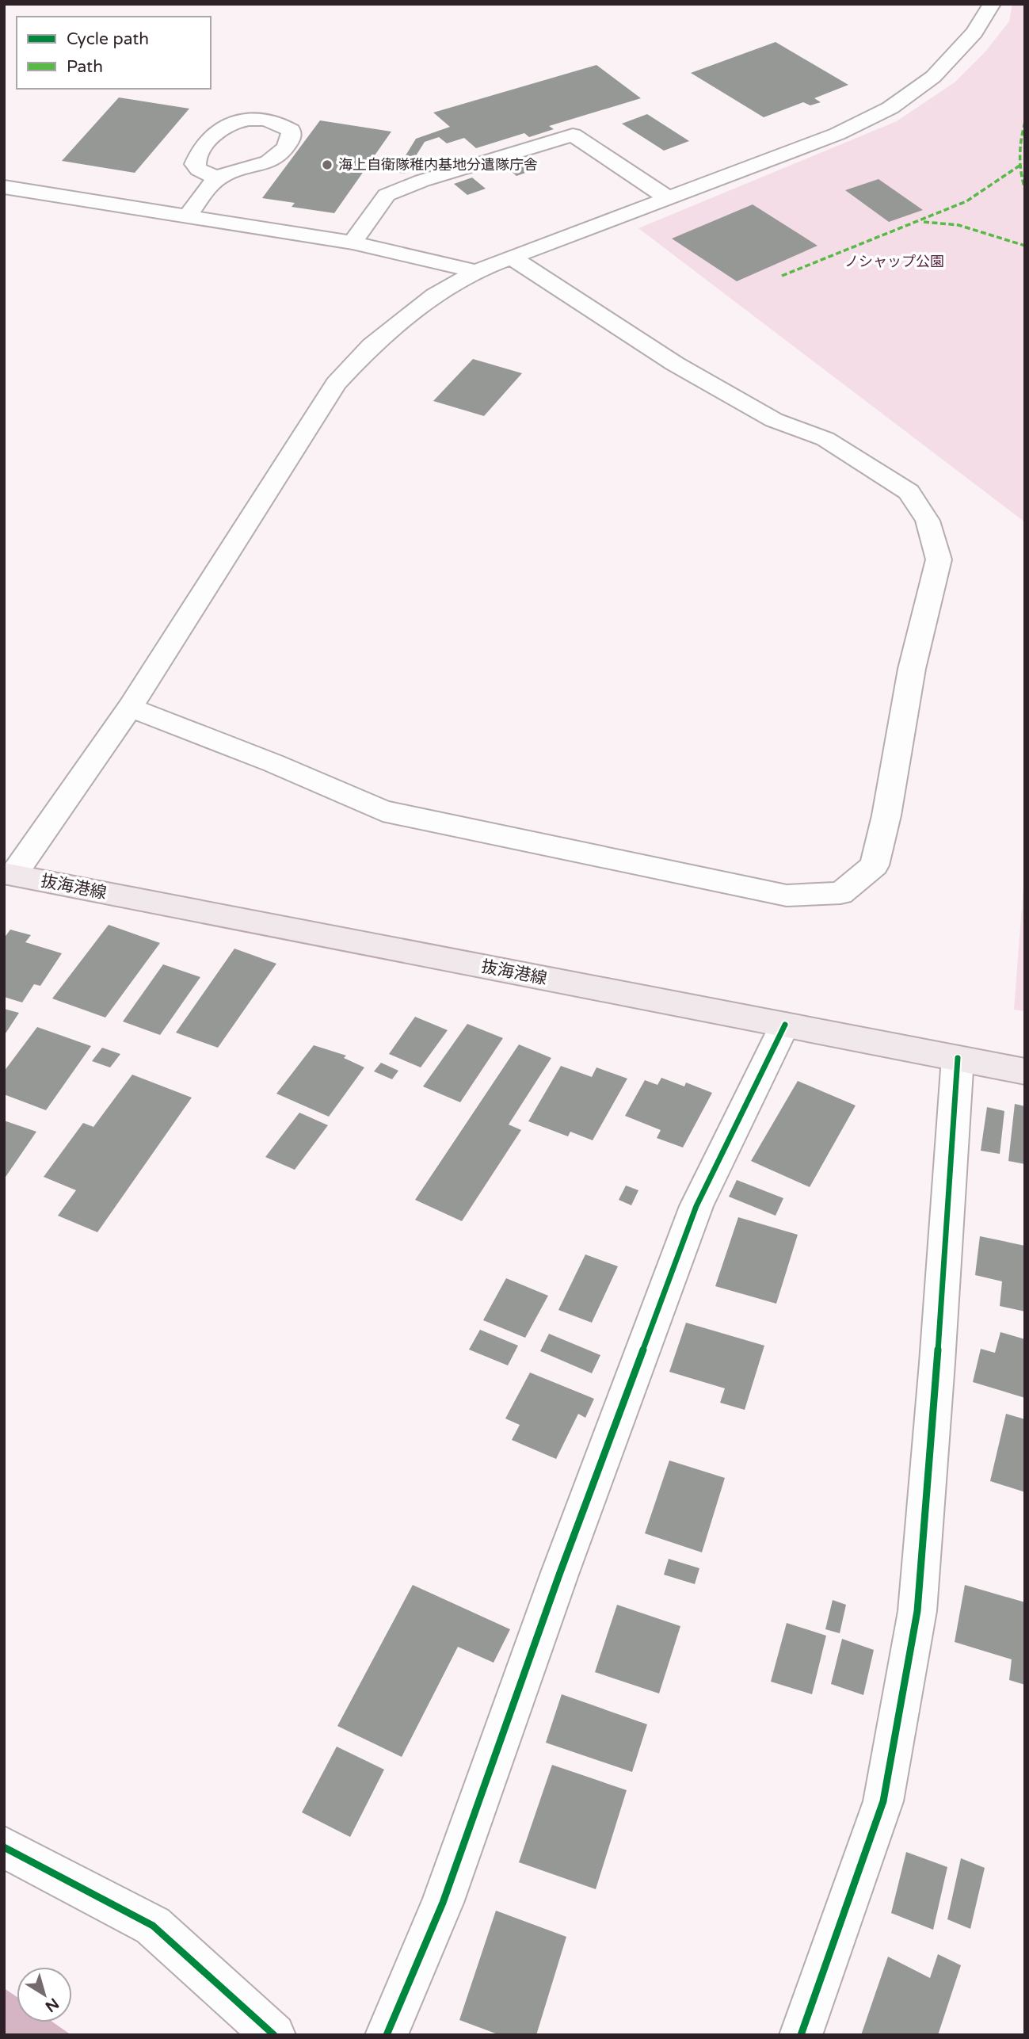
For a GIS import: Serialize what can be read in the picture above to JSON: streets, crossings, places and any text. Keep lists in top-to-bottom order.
{
  "streets": {
    "main road": ["抜海港線"]
  },
  "parks": ["ノシャップ公園"],
  "places": ["海上自衛隊稚内基地分遣隊庁舎"],
  "legend": ["Cycle path", "Path"],
  "north": "bottom right"
}
